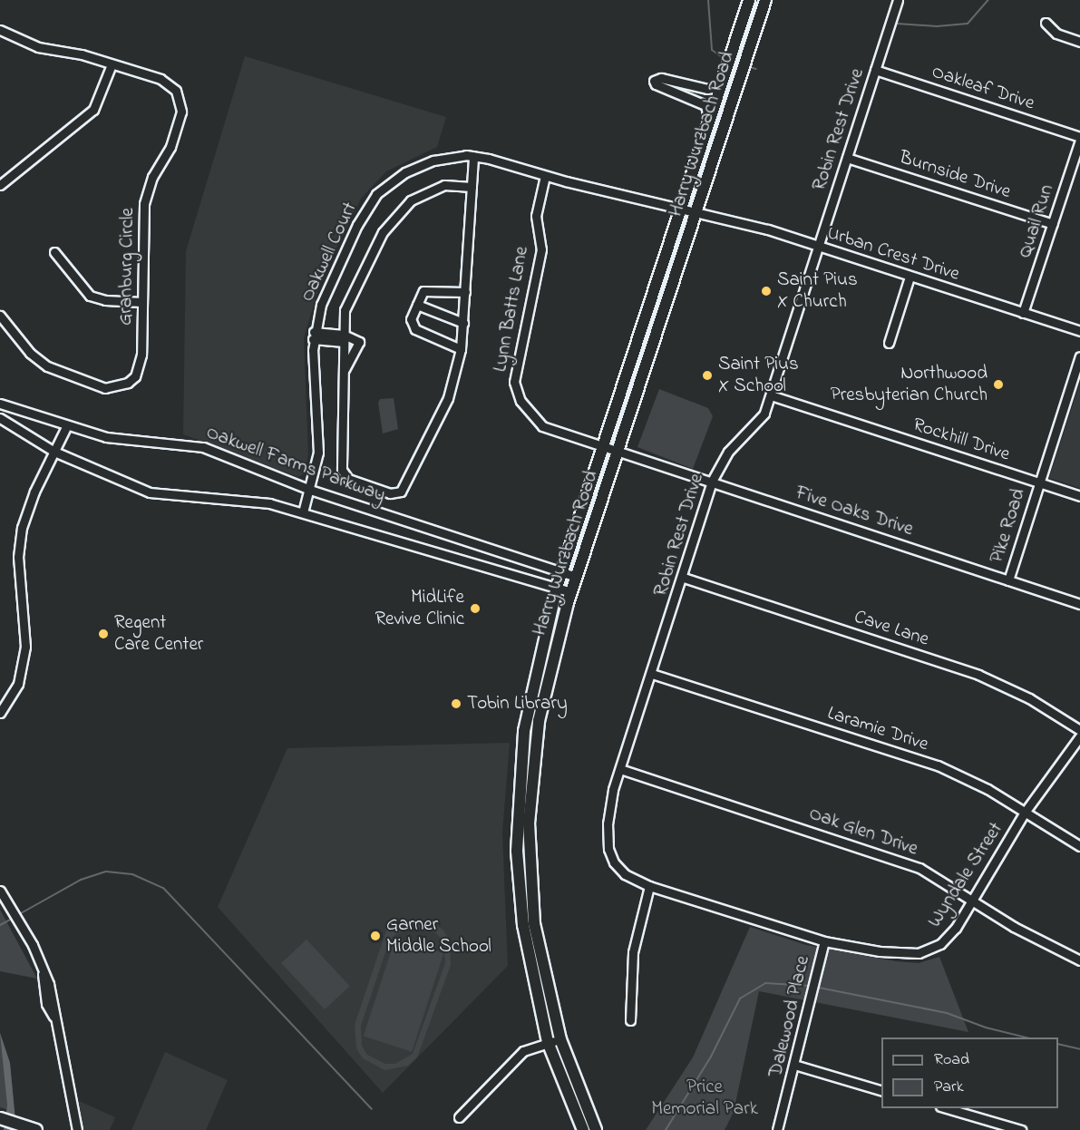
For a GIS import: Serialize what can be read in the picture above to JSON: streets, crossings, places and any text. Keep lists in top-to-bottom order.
{
  "streets": {
    "main road": ["Harry Wurzbach Road"],
    "street": [
      "Oakleaf Drive",
      "Robin Rest Drive",
      "Burnside Drive",
      "Quail Run",
      "Oakwell Court",
      "Urban Crest Drive",
      "Granburg Circle",
      "Lynn Batts Lane",
      "Rockhill Drive",
      "Oakwell Farms Parkway",
      "Five Oaks Drive",
      "Pike Road",
      "Cave Lane",
      "Laramie Drive",
      "Oak Glen Drive",
      "Wyndale Street",
      "Dalewood Place"
    ]
  },
  "crossings": [
    ["Oakleaf Drive", "Robin Rest Drive"],
    ["Oakleaf Drive", "Quail Run"],
    ["Robin Rest Drive", "Burnside Drive"],
    ["Robin Rest Drive", "Urban Crest Drive"],
    ["Robin Rest Drive", "Rockhill Drive"],
    ["Robin Rest Drive", "Five Oaks Drive"],
    ["Robin Rest Drive", "Cave Lane"],
    ["Robin Rest Drive", "Laramie Drive"],
    ["Robin Rest Drive", "Oak Glen Drive"],
    ["Robin Rest Drive", "Wyndale Street"],
    ["Harry Wurzbach Road", "Oakwell Court"],
    ["Harry Wurzbach Road", "Urban Crest Drive"],
    ["Harry Wurzbach Road", "Lynn Batts Lane"],
    ["Harry Wurzbach Road", "Oakwell Farms Parkway"],
    ["Harry Wurzbach Road", "Five Oaks Drive"],
    ["Burnside Drive", "Quail Run"],
    ["Quail Run", "Urban Crest Drive"],
    ["Oakwell Court", "Urban Crest Drive"],
    ["Oakwell Court", "Lynn Batts Lane"],
    ["Oakwell Court", "Oakwell Farms Parkway"],
    ["Lynn Batts Lane", "Five Oaks Drive"],
    ["Rockhill Drive", "Pike Road"],
    ["Five Oaks Drive", "Pike Road"],
    ["Laramie Drive", "Wyndale Street"],
    ["Oak Glen Drive", "Wyndale Street"],
    ["Wyndale Street", "Dalewood Place"]
  ],
  "parks": ["Price Memorial Park"],
  "places": [
    "Saint Pius X Church",
    "Saint Pius X School",
    "Northwood Presbyterian Church",
    "MidLife Revive Clinic",
    "Regent Care Center",
    "Tobin Library",
    "Garner Middle School"
  ],
  "legend": ["Road", "Park"]
}
